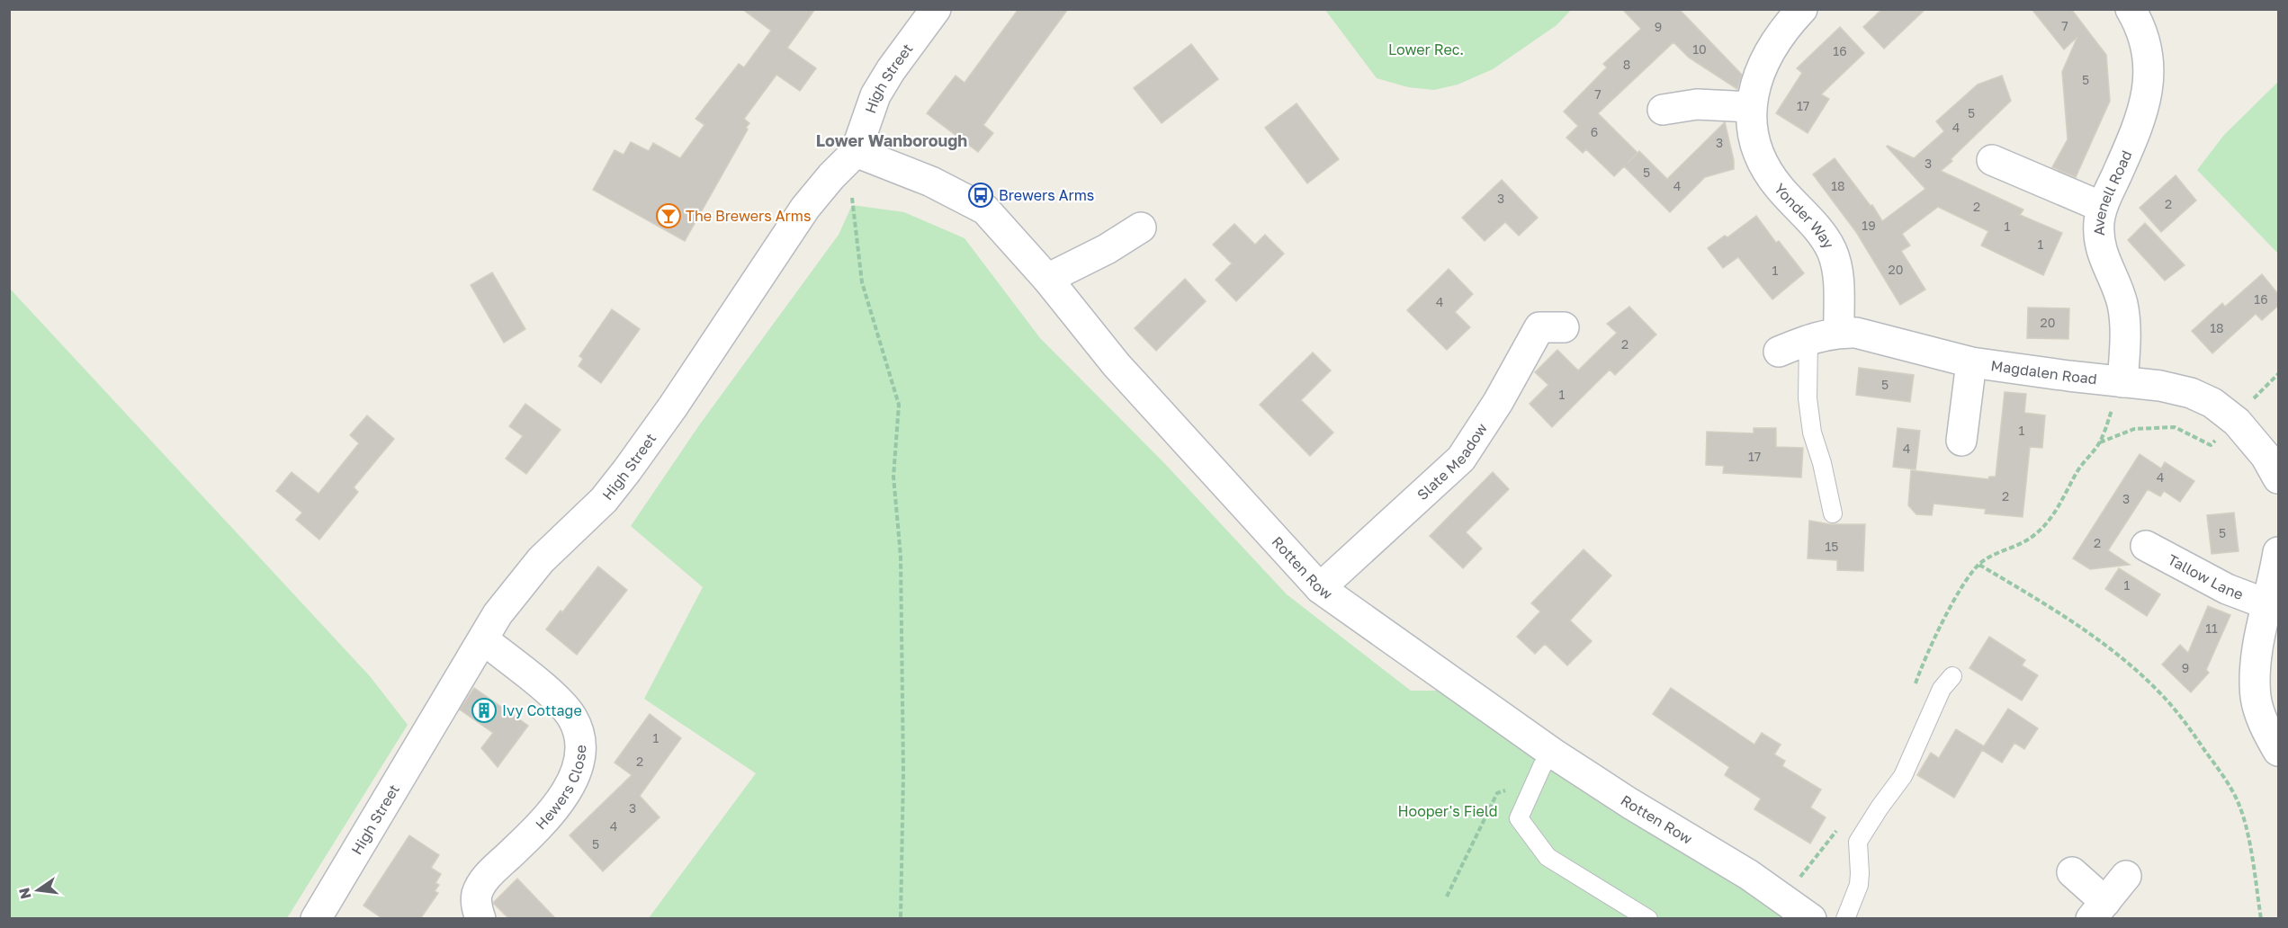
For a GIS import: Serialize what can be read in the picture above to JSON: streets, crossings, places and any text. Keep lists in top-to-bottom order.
{
  "streets": {
    "street": [
      "High Street",
      "Avenell Road",
      "Yonder Way",
      "Magdalen Road",
      "Slate Meadow",
      "Rotten Row",
      "Tallow Lane",
      "Hewers Close"
    ]
  },
  "crossings": [
    ["High Street", "Rotten Row"],
    ["High Street", "Hewers Close"],
    ["Avenell Road", "Magdalen Road"],
    ["Yonder Way", "Magdalen Road"],
    ["Slate Meadow", "Rotten Row"]
  ],
  "districts": ["Lower Wanborough"],
  "parks": ["Lower Rec.", "Hooper's Field"],
  "places": {
    "bus stop": ["Brewers Arms"],
    "bar": ["The Brewers Arms"],
    "building": ["Ivy Cottage"]
  },
  "house_numbers": [
    "7",
    "9",
    "10",
    "16",
    "8",
    "5",
    "7",
    "17",
    "5",
    "4",
    "6",
    "3",
    "3",
    "5",
    "4",
    "18",
    "3",
    "2",
    "2",
    "19",
    "1",
    "1",
    "20",
    "1",
    "16",
    "4",
    "20",
    "18",
    "2",
    "5",
    "1",
    "1",
    "4",
    "17",
    "4",
    "2",
    "3",
    "5",
    "2",
    "15",
    "1",
    "11",
    "9",
    "1",
    "2",
    "3",
    "4",
    "5"
  ],
  "north": "left"
}
